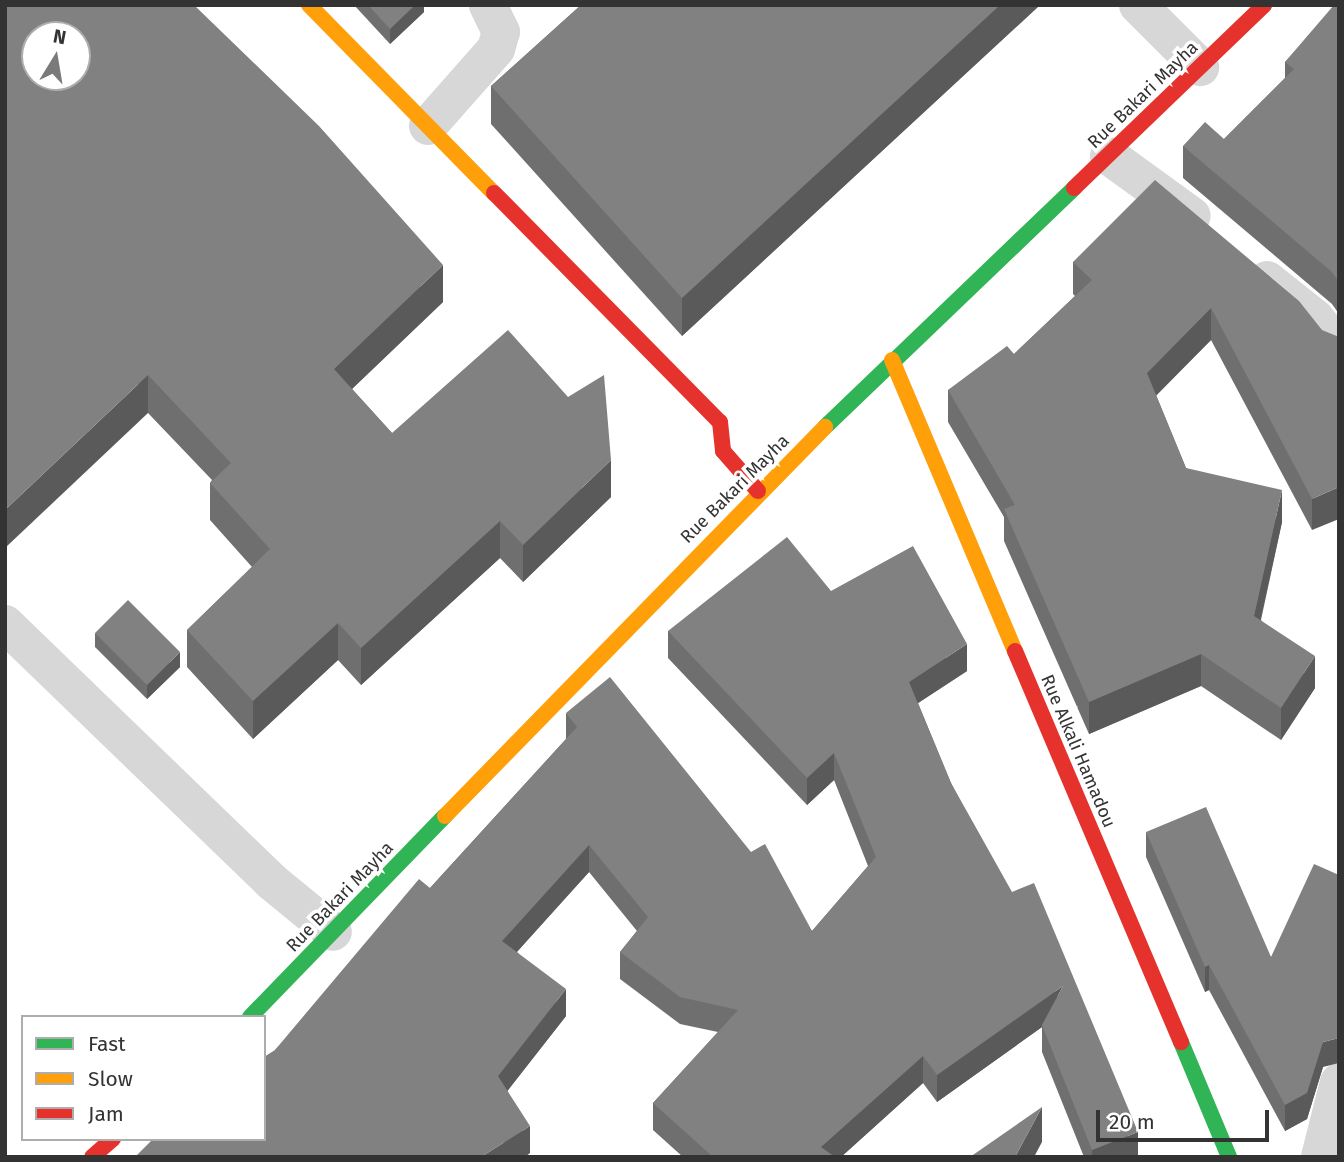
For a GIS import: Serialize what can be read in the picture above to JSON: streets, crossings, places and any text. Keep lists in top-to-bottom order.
{
  "streets": {
    "street": ["Rue Bakari Mayha", "Rue Alkali Hamadou"]
  },
  "crossings": [
    ["Rue Bakari Mayha", "Rue Alkali Hamadou"]
  ],
  "legend": ["Fast", "Slow", "Jam"],
  "scale_bar": "20 m",
  "north": "top"
}
